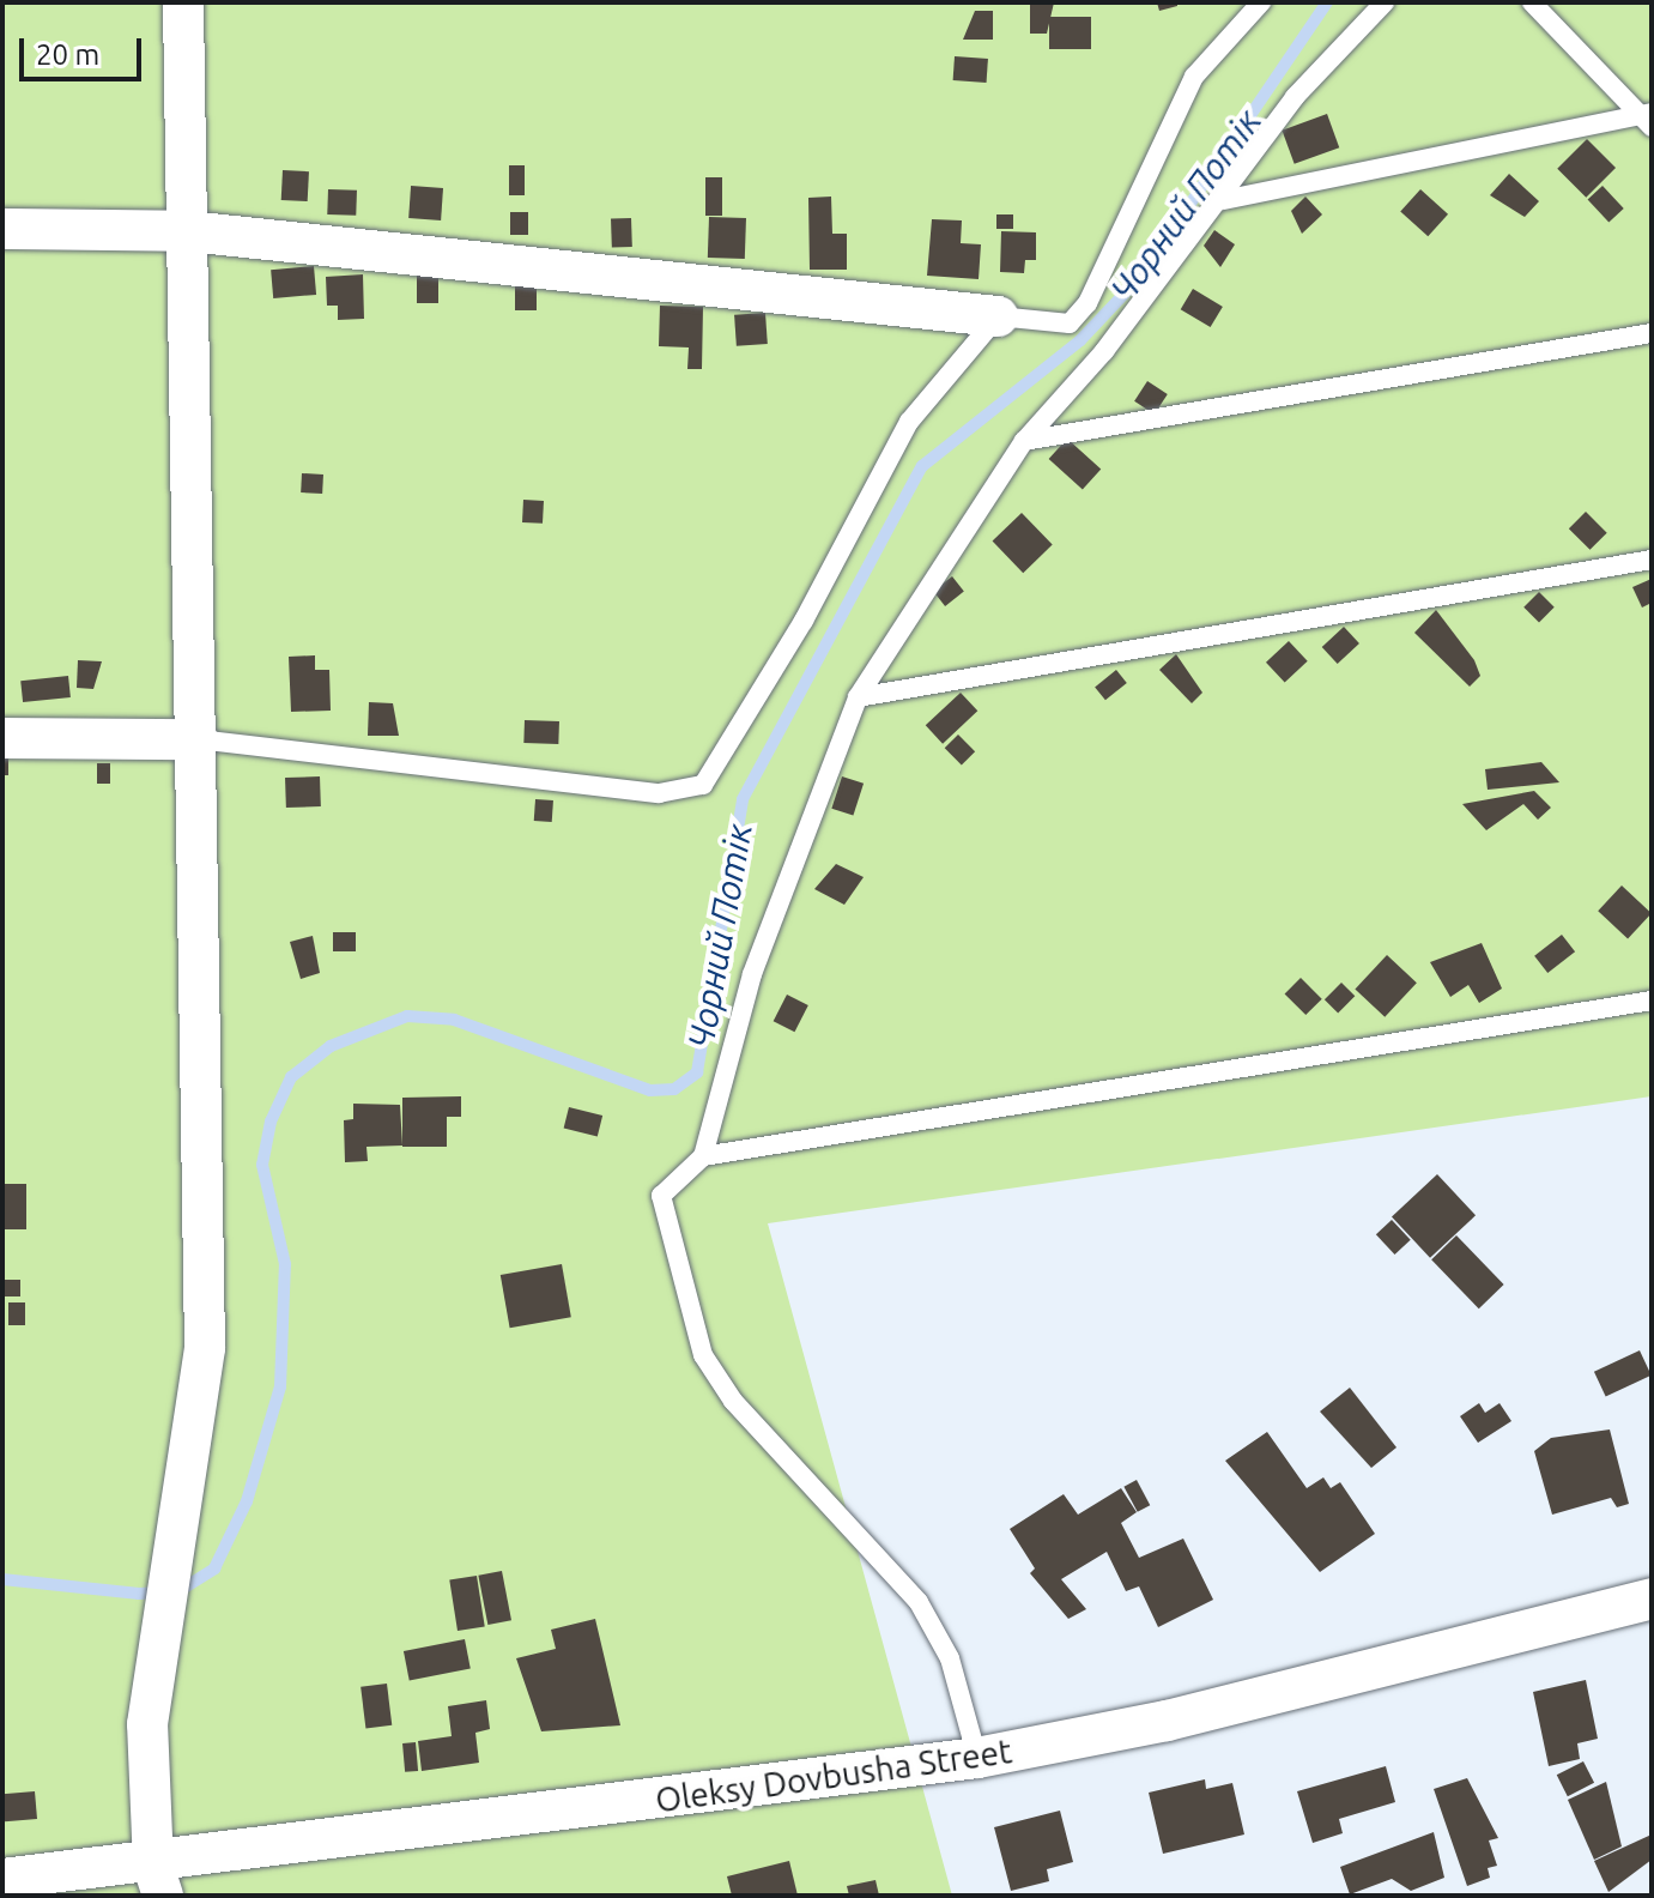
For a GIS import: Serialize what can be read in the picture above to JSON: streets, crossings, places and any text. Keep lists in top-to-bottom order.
{
  "streets": {
    "street": ["Oleksy Dovbusha Street"]
  },
  "water": ["Чорний Потік"],
  "scale_bar": "20 m"
}
